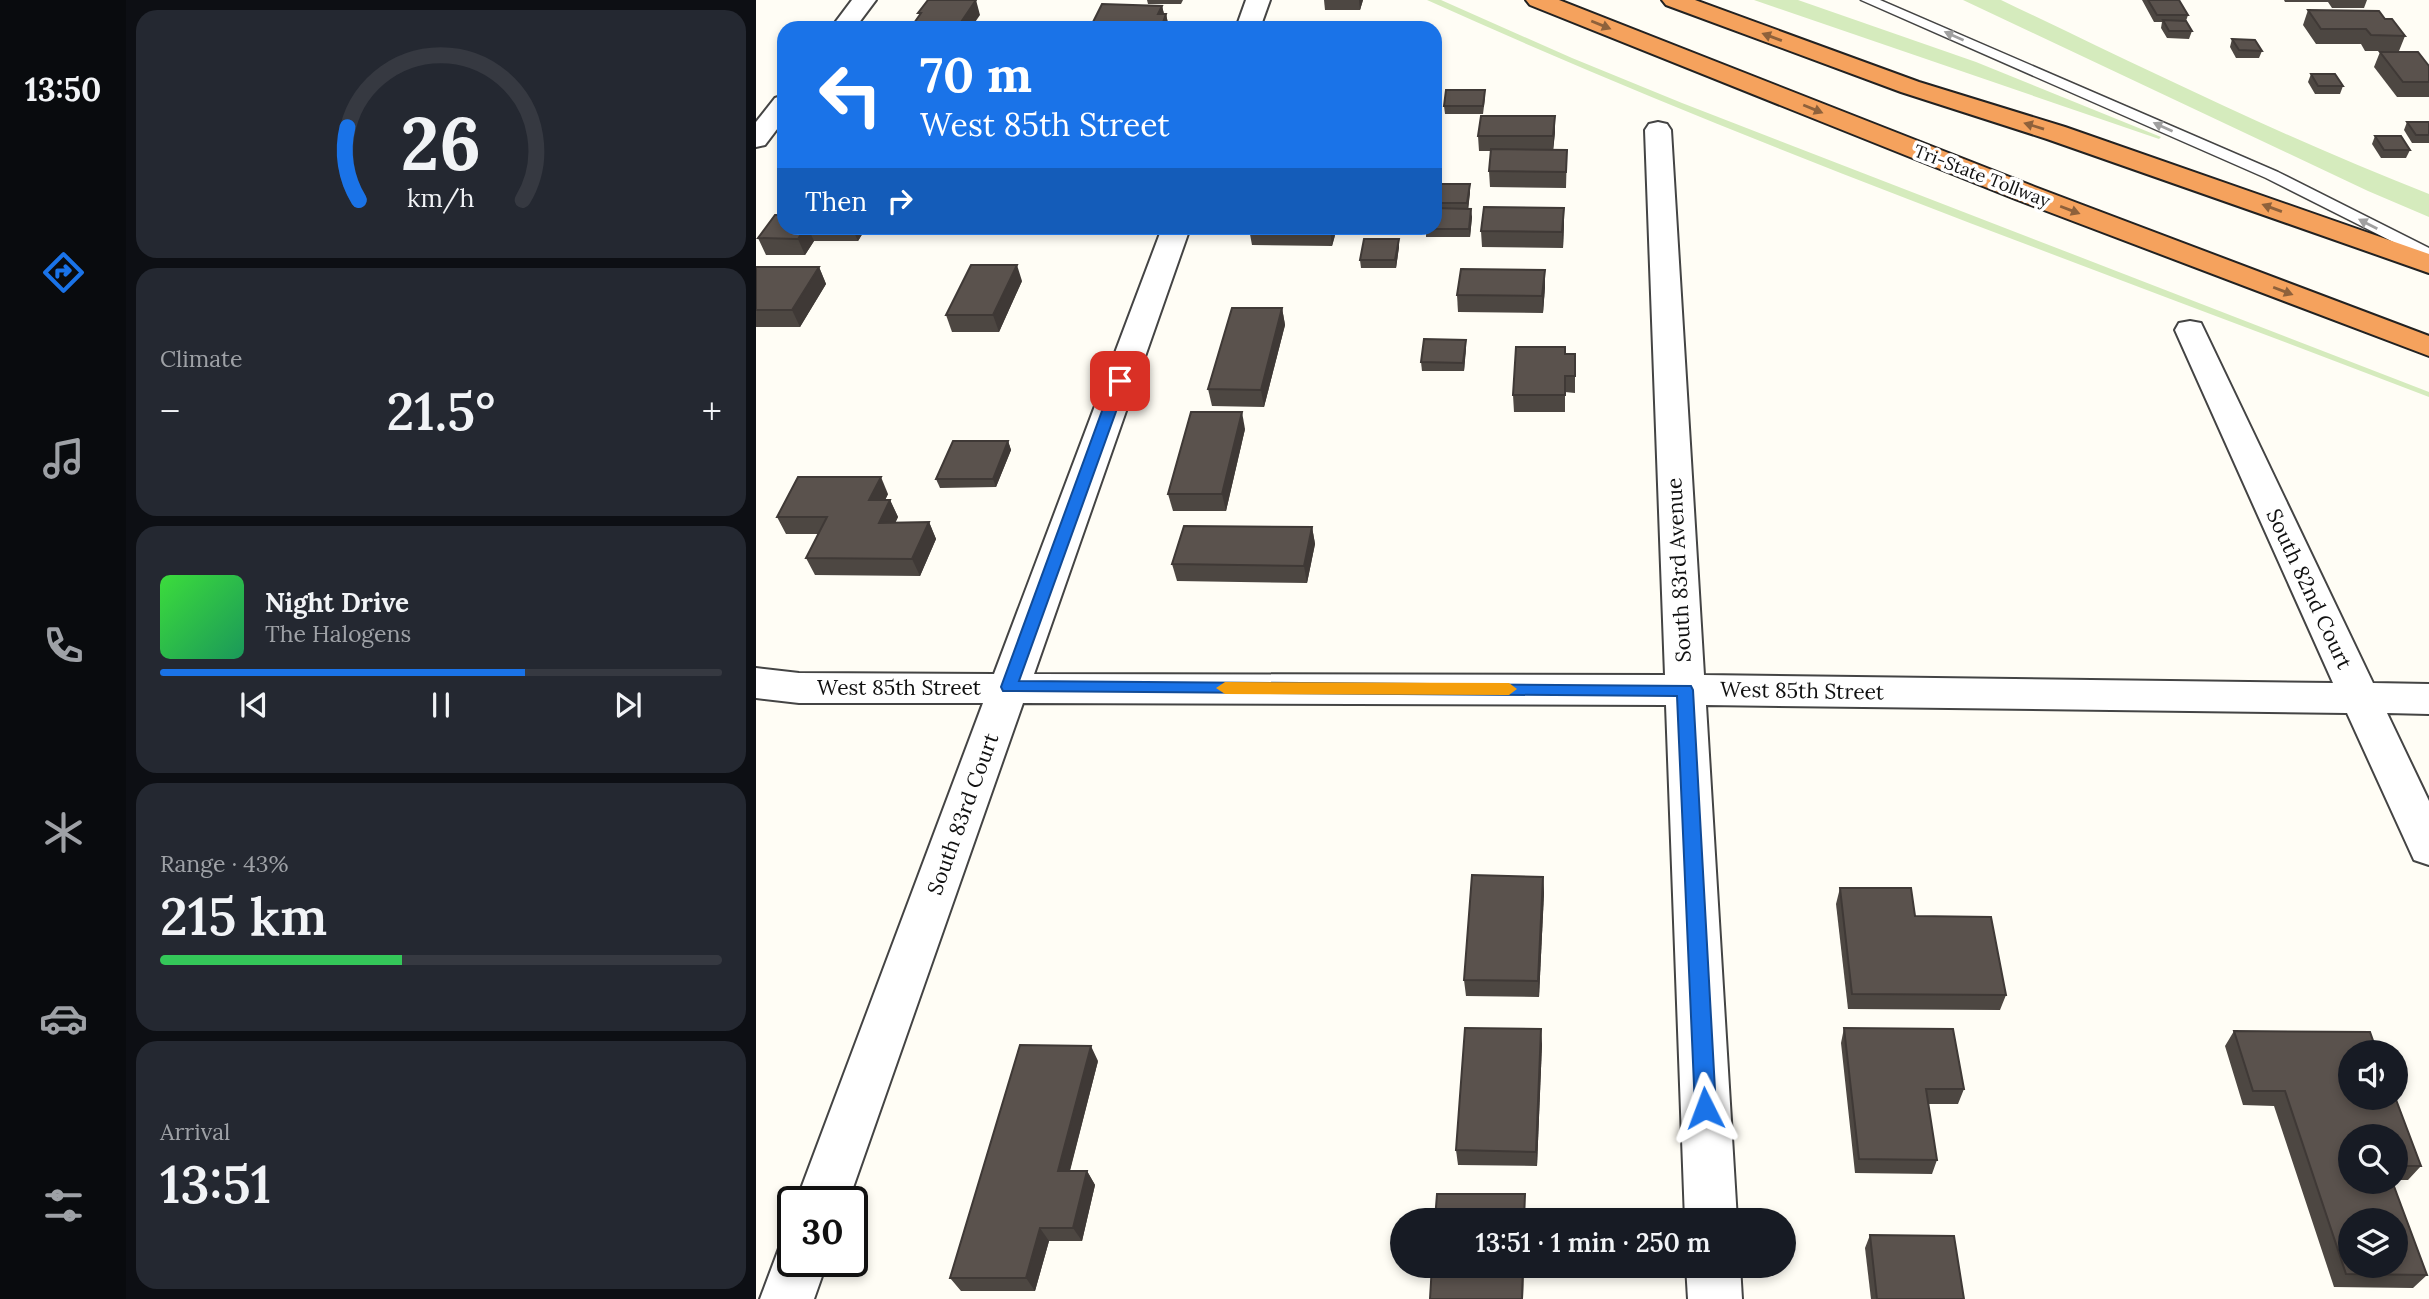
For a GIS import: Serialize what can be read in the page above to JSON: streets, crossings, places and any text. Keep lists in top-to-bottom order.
{
  "streets": {
    "highway": ["Tri-State Tollway"],
    "street": [
      "South 83rd Avenue",
      "South 82nd Court",
      "West 85th Street",
      "South 83rd Court"
    ]
  },
  "crossings": [
    ["South 83rd Avenue", "West 85th Street"],
    ["South 82nd Court", "West 85th Street"],
    ["West 85th Street", "South 83rd Court"]
  ],
  "page": {
    "tabs": "13:50",
    "turn": ["70 m", "West 85th Street"],
    "then": "Then",
    "tile": [
      "Climate",
      ["Range · 43%", "215 km"],
      ["Arrival", "13:51"]
    ],
    "heat": ["−", "21.5°", "+"],
    "song": ["Night Drive", "The Halogens"],
    "limit": "30",
    "trip": "13:51 · 1 min · 250 m",
    "gauge": ["26", "km/h"]
  }
}
